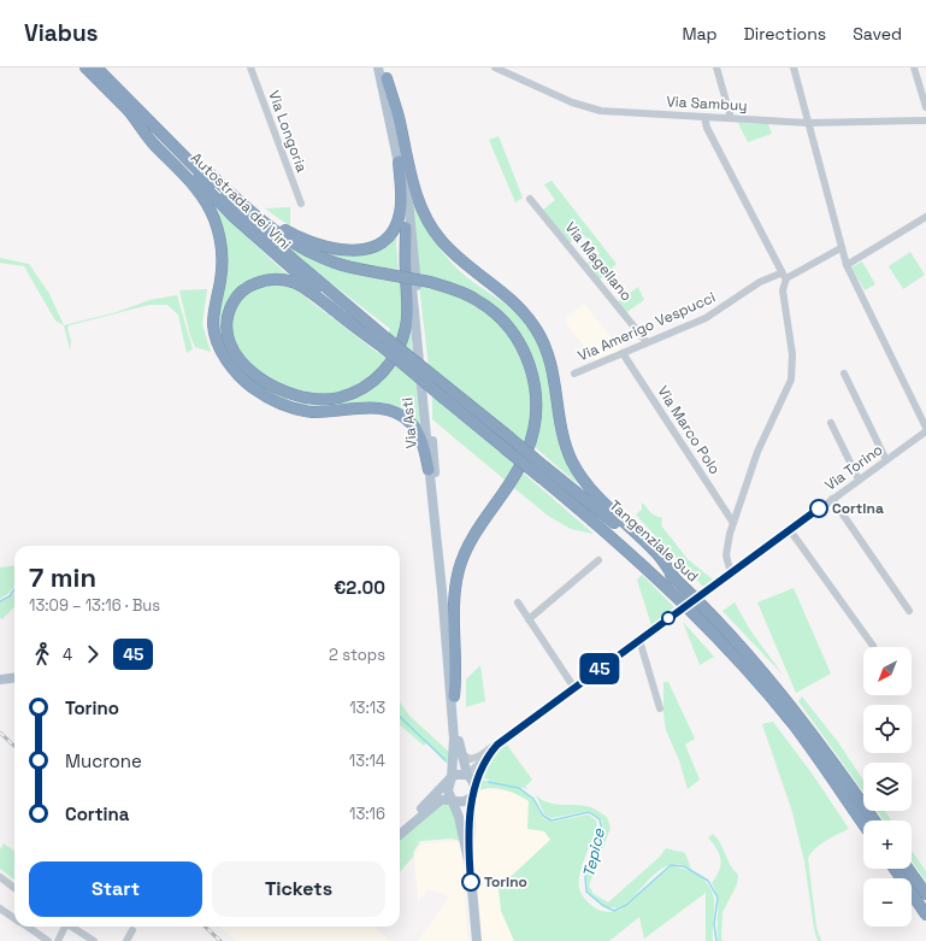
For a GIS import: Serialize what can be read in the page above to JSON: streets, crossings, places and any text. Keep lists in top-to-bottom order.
{
  "streets": {
    "highway": ["Autostrada dei Vini", "Tangenziale Sud"],
    "main road": ["Via Asti"],
    "street": [
      "Via Sambuy",
      "Via Longoria",
      "Via Magellano",
      "Via Amerigo Vespucci",
      "Via Marco Polo",
      "Via Torino"
    ]
  },
  "crossings": [
    ["Autostrada dei Vini", "Tangenziale Sud"],
    ["Via Magellano", "Via Amerigo Vespucci"],
    ["Via Amerigo Vespucci", "Via Marco Polo"]
  ],
  "water": ["Tepice"],
  "places": ["Cortina", "Torino"],
  "lines": ["bus line 45"],
  "north": "bottom left",
  "page": {
    "header": "Viabus",
    "nav": ["Map", "Directions", "Saved"],
    "on_map": "45",
    "heading": ["7 min", "13:09 – 13:16 · Bus", "€2.00"],
    "legs": ["4", "45", "2 stops"],
    "map_buttons": ["+", "−"],
    "list": [
      {
        "name": "Torino",
        "value": "13:13"
      },
      {
        "name": "Mucrone",
        "value": "13:14"
      },
      {
        "name": "Cortina",
        "value": "13:16"
      }
    ],
    "buttons": ["Start", "Tickets"]
  }
}
